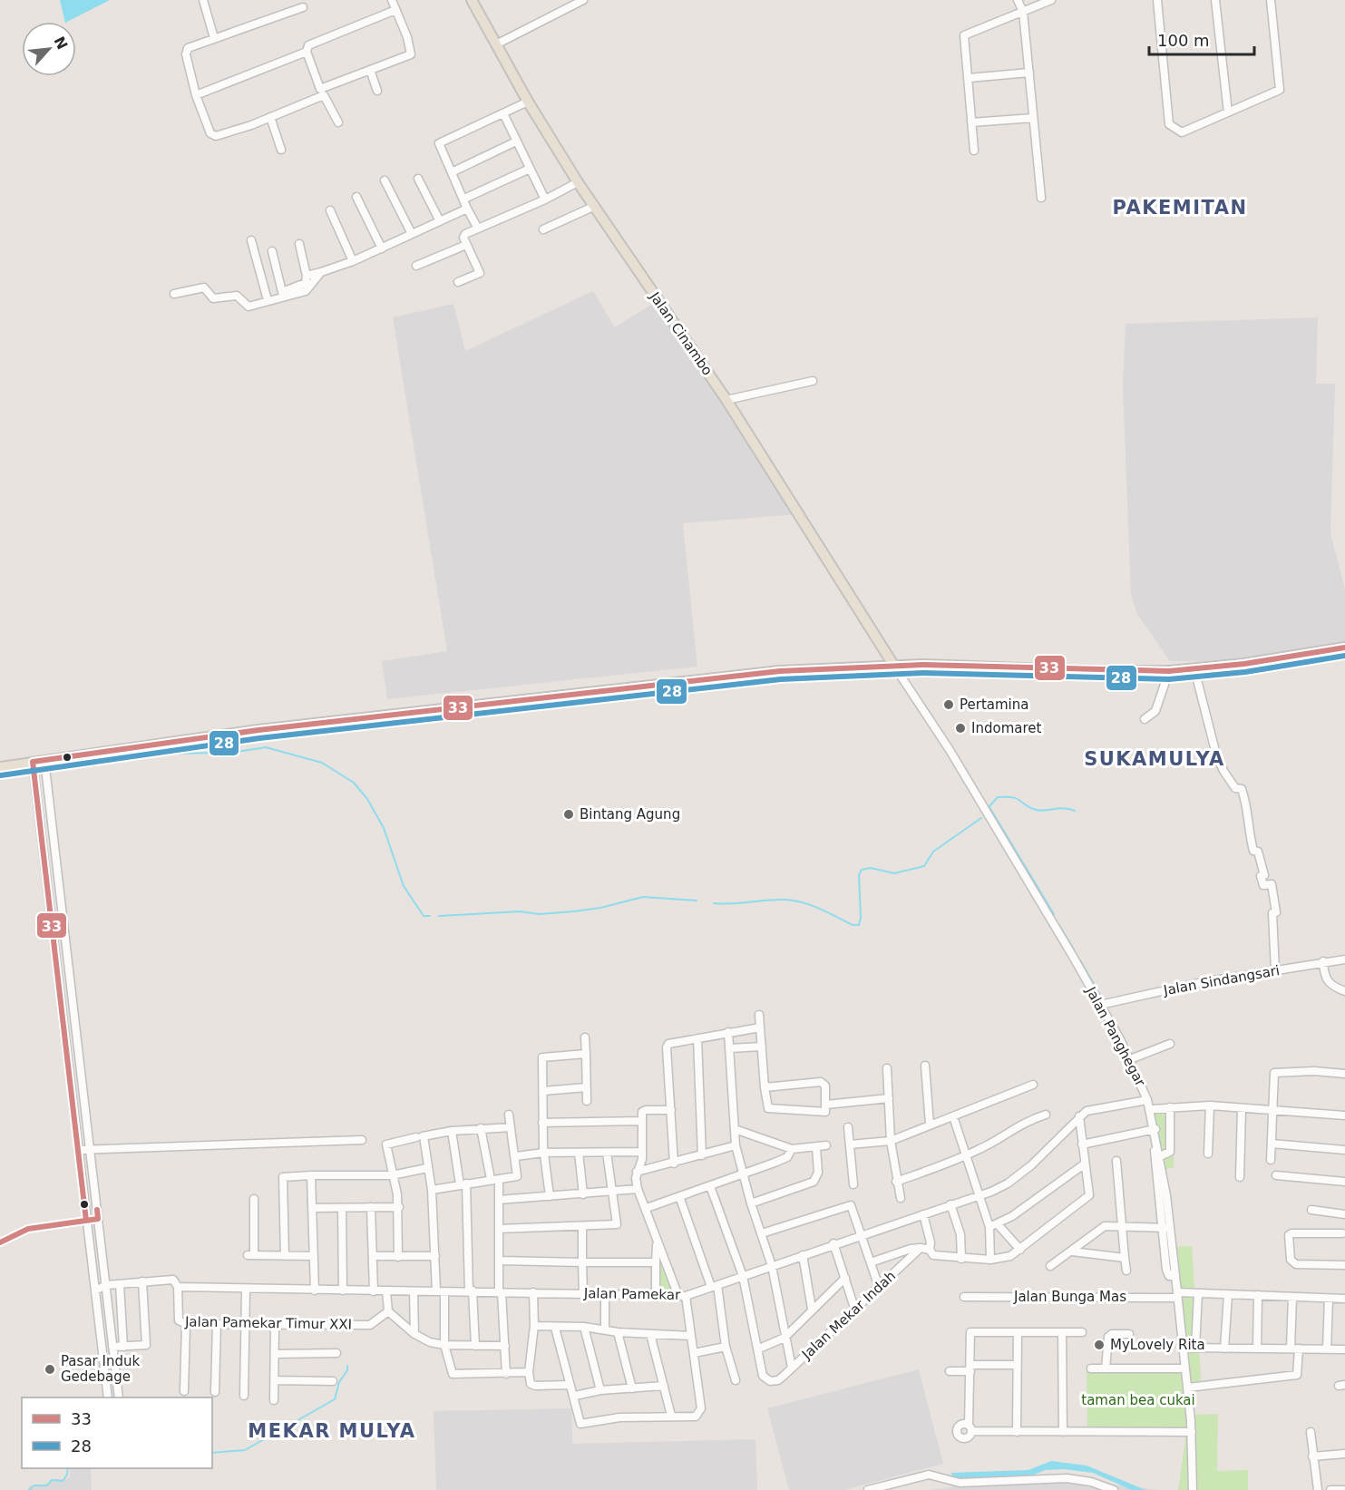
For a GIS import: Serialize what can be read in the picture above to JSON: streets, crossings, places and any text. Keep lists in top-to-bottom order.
{
  "streets": {
    "main road": ["Jalan Cinambo"],
    "street": [
      "Jalan Sindangsari",
      "Jalan Panghegar",
      "Jalan Pamekar",
      "Jalan Bunga Mas",
      "Jalan Mekar Indah",
      "Jalan Pamekar Timur XXI"
    ]
  },
  "crossings": [
    ["Jalan Cinambo", "Jalan Panghegar"],
    ["Jalan Sindangsari", "Jalan Panghegar"],
    ["Jalan Panghegar", "Jalan Pamekar"],
    ["Jalan Panghegar", "Jalan Bunga Mas"],
    ["Jalan Pamekar", "Jalan Pamekar Timur XXI"]
  ],
  "districts": ["PAKEMITAN", "SUKAMULYA", "MEKAR MULYA"],
  "parks": ["taman bea cukai"],
  "places": [
    "Pertamina",
    "Indomaret",
    "Bintang Agung",
    "MyLovely Rita",
    "Pasar Induk Gedebage"
  ],
  "lines": ["transit line 33", "transit line 28"],
  "legend": ["33", "28"],
  "scale_bar": "100 m",
  "north": "top right"
}
